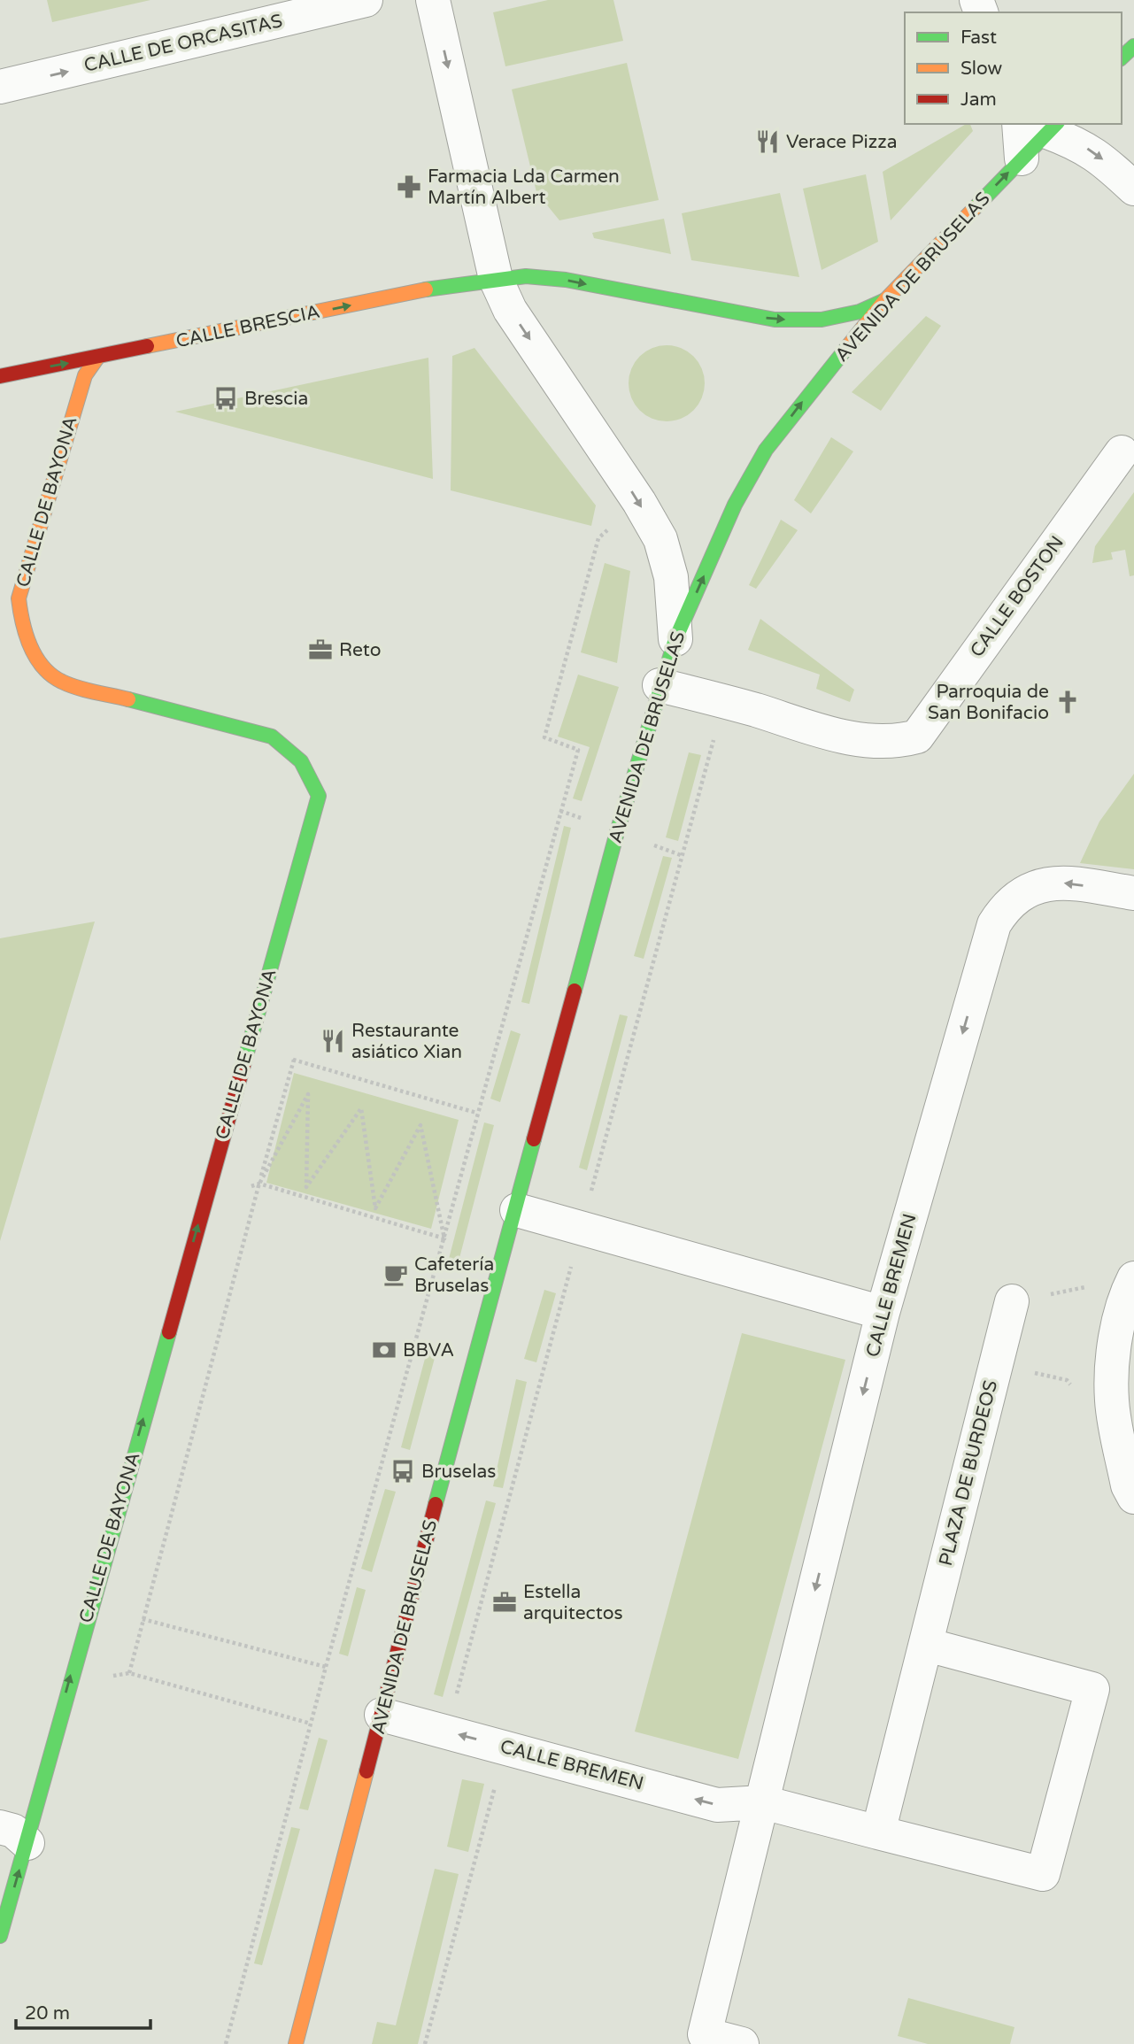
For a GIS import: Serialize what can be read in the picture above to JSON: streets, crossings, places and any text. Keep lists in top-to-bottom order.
{
  "streets": {
    "street": [
      "CALLE DE ORCASITAS",
      "AVENIDA DE BRUSELAS",
      "CALLE BRESCIA",
      "CALLE DE BAYONA",
      "CALLE BOSTON",
      "CALLE BREMEN",
      "PLAZA DE BURDEOS"
    ]
  },
  "crossings": [
    ["AVENIDA DE BRUSELAS", "CALLE BRESCIA"],
    ["AVENIDA DE BRUSELAS", "CALLE BOSTON"],
    ["AVENIDA DE BRUSELAS", "CALLE BREMEN"],
    ["CALLE BRESCIA", "CALLE DE BAYONA"],
    ["CALLE BREMEN", "PLAZA DE BURDEOS"]
  ],
  "one_way": ["CALLE DE ORCASITAS", "CALLE BRESCIA", "CALLE DE BAYONA"],
  "places": {
    "restaurant": ["Verace Pizza", "Restaurante asiático Xian"],
    "pharmacy": ["Farmacia Lda Carmen Martín Albert"],
    "bus stop": ["Brescia", "Bruselas"],
    "office": ["Reto", "Estella arquitectos"],
    "church": ["Parroquia de San Bonifacio"],
    "cafe": ["Cafetería Bruselas"],
    "bank": ["BBVA"]
  },
  "legend": ["Fast", "Slow", "Jam"],
  "scale_bar": "20 m"
}
